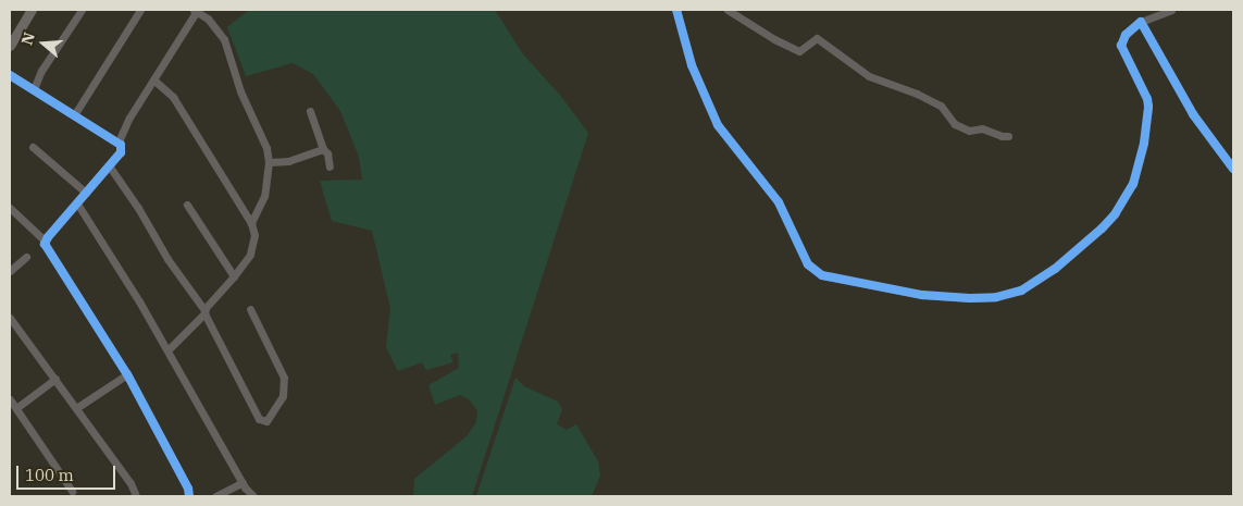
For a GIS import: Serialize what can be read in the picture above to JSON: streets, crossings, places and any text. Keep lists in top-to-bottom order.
{
  "scale_bar": "100 m",
  "north": "left"
}
